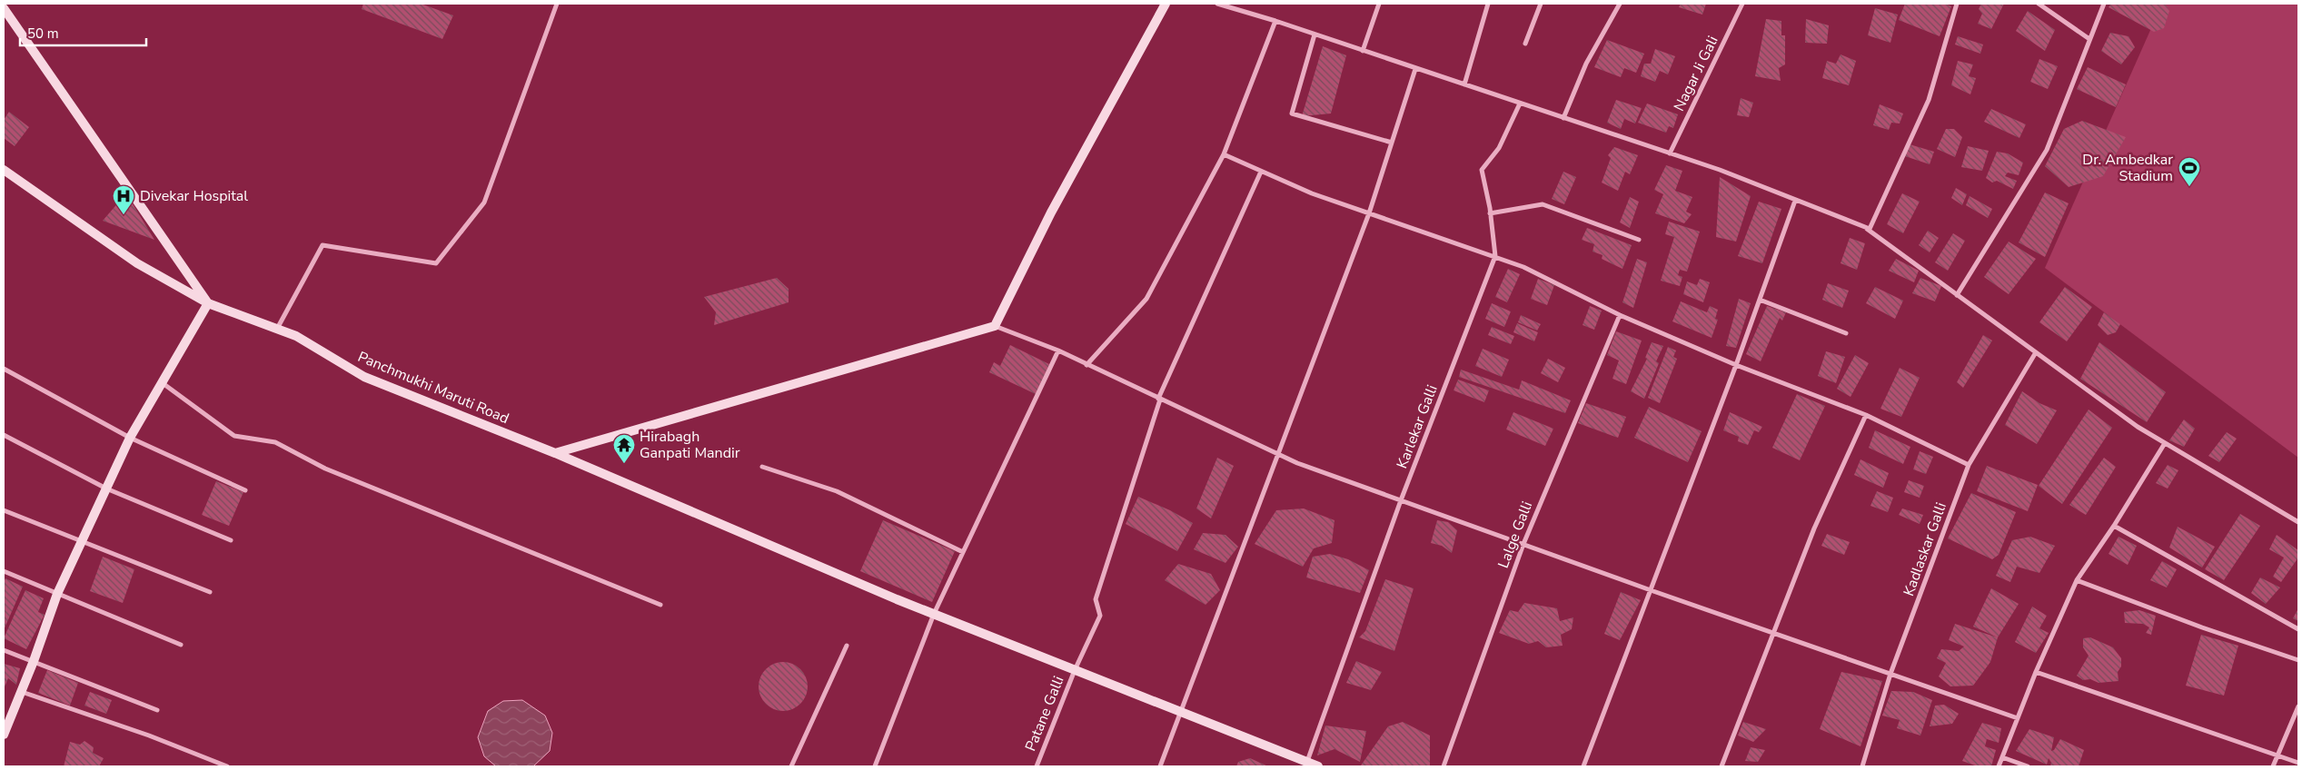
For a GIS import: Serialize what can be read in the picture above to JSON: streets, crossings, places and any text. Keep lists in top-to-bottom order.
{
  "streets": {
    "street": [
      "Nagar Ji Gali",
      "Panchmukhi Maruti Road",
      "Karlekar Galli",
      "Lalge Galli",
      "Kadlaskar Galli",
      "Patane Galli"
    ]
  },
  "crossings": [
    ["Panchmukhi Maruti Road", "Karlekar Galli"],
    ["Panchmukhi Maruti Road", "Patane Galli"]
  ],
  "places": {
    "sports": ["Dr. Ambedkar Stadium"],
    "hospital": ["Divekar Hospital"],
    "temple": ["Hirabagh Ganpati Mandir"]
  },
  "scale_bar": "50 m"
}
